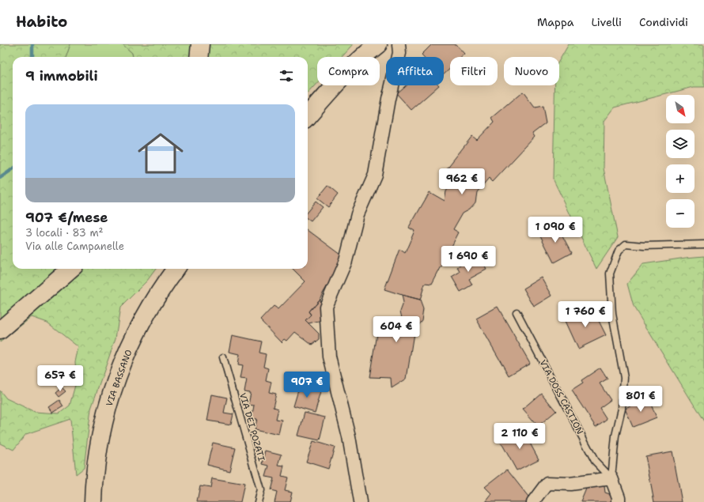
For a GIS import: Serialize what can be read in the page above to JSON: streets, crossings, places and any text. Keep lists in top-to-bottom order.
{
  "streets": {
    "main road": ["VIA BASSANO"],
    "street": ["VIA DOSS CASTION"],
    "lane": ["VIA DEI POZATI"]
  },
  "north": "bottom right",
  "page": {
    "header": "Habito",
    "nav": ["Mappa", "Livelli", "Condividi"],
    "chip": [
      "Compra",
      "Affitta",
      "Filtri",
      "Nuovo"
    ],
    "heading": "9 immobili",
    "map_buttons": ["+", "−"],
    "list": [
      {
        "name": "907 €/mese",
        "note": "3 locali · 83 m² · Via alle Campanelle"
      }
    ],
    "price": [
      "962 €",
      "1 090 €",
      "1 690 €",
      "1 760 €",
      "604 €",
      "657 €",
      "907 €",
      "801 €",
      "2 110 €"
    ]
  }
}
